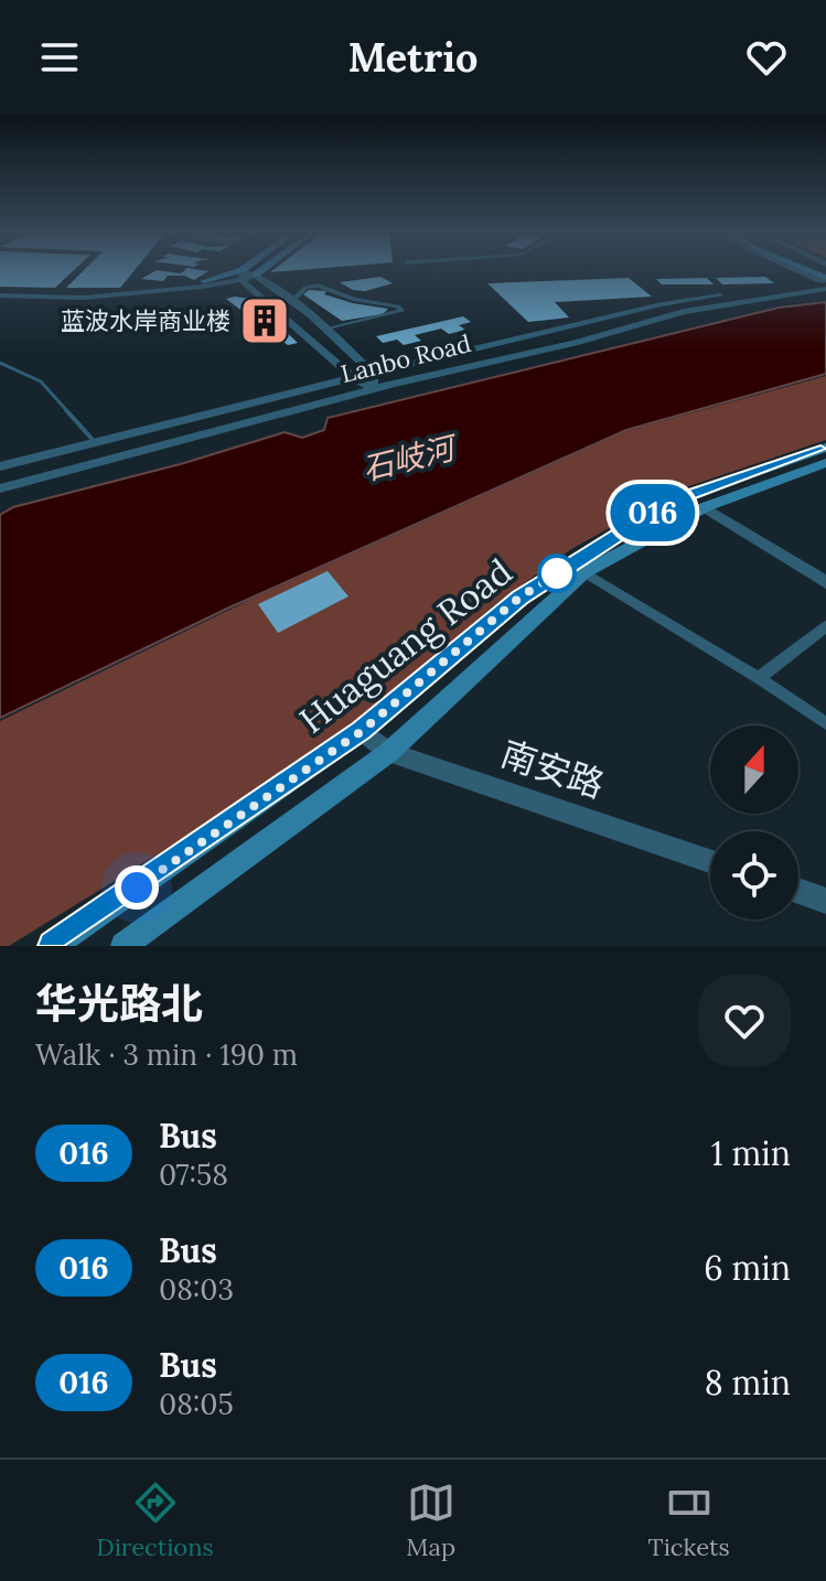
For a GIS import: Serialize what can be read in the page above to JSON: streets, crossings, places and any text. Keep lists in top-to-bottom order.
{
  "streets": {
    "main road": ["Huaguang Road"],
    "street": ["Lanbo Road", "南安路"]
  },
  "crossings": [
    ["Huaguang Road", "南安路"]
  ],
  "water": ["石岐河"],
  "places": {
    "building": ["蓝波水岸商业楼"]
  },
  "lines": ["bus line 016"],
  "north": "top",
  "page": {
    "header": "Metrio",
    "on_map": "016",
    "heading": ["华光路北", "Walk · 3 min · 190 m"],
    "list": [
      {
        "mark": "016",
        "name": "Bus",
        "note": "07:58",
        "value": "1 min"
      },
      {
        "mark": "016",
        "name": "Bus",
        "note": "08:03",
        "value": "6 min"
      },
      {
        "mark": "016",
        "name": "Bus",
        "note": "08:05",
        "value": "8 min"
      }
    ],
    "tabs": ["Directions", "Map", "Tickets"]
  }
}
